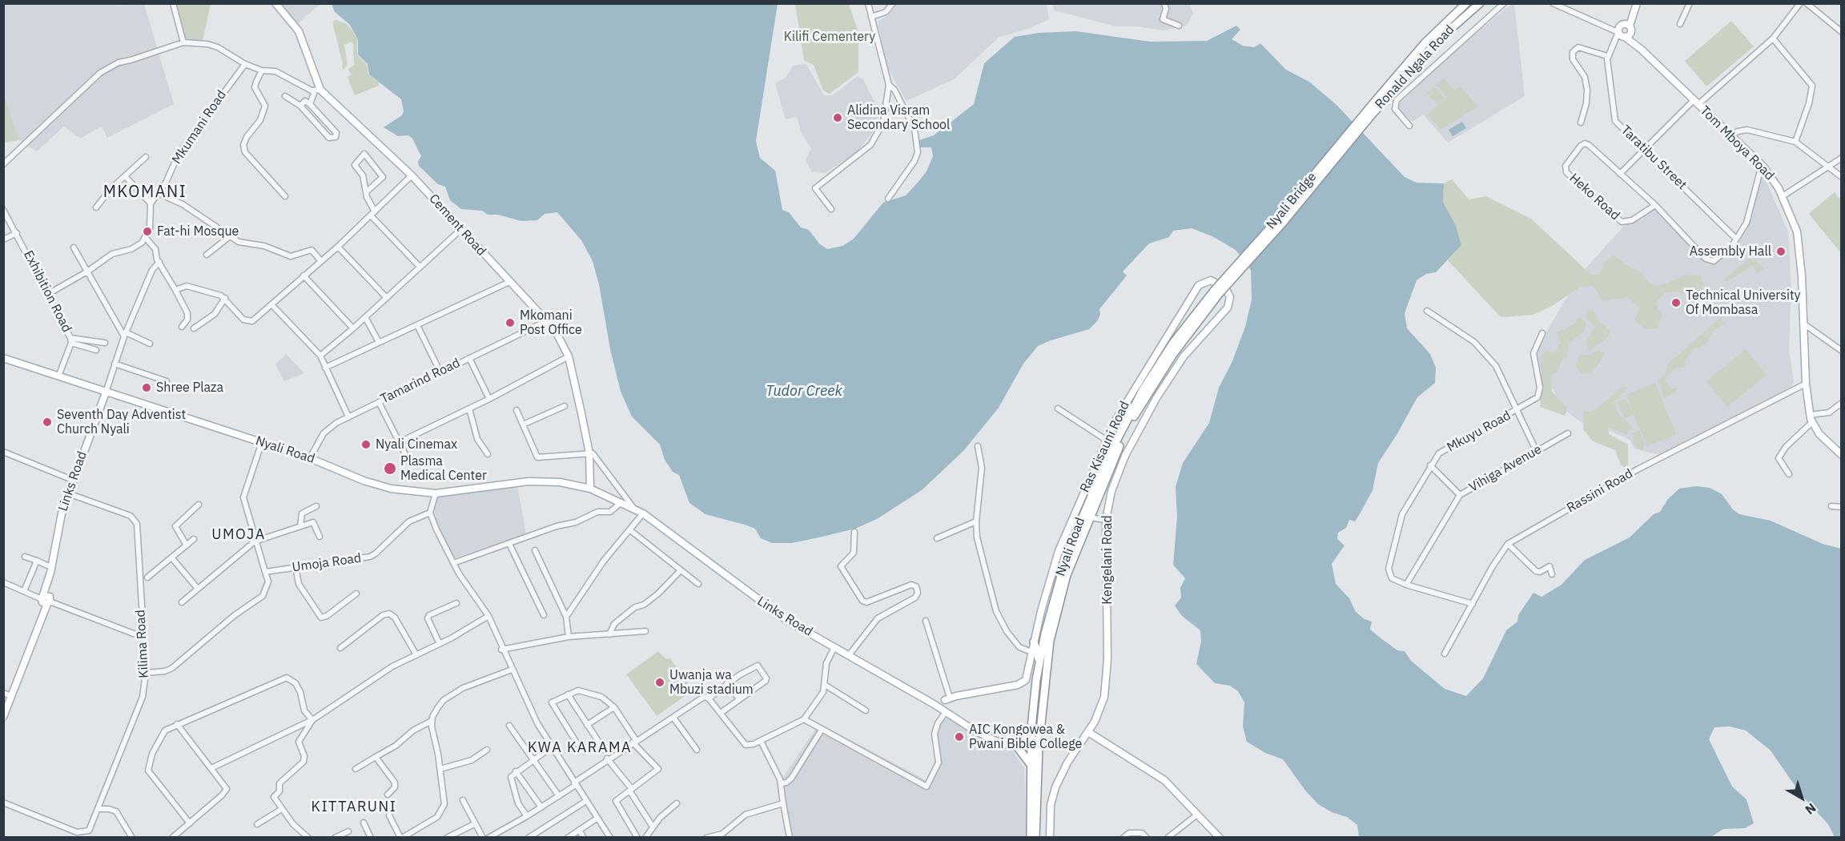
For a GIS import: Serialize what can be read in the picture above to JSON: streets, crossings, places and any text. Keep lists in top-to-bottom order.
{
  "streets": {
    "highway": ["Ronald Ngala Road", "Nyali Bridge", "Nyali Road"],
    "main road": [
      "Tom Mboya Road",
      "Cement Road",
      "Ras Kisauni Road",
      "Links Road",
      "Kengelani Road"
    ],
    "street": [
      "Mkumani Road",
      "Taratibu Street",
      "Heko Road",
      "Exhibition Road",
      "Tamarind Road",
      "Mkuyu Road",
      "Vihiga Avenue",
      "Rassini Road",
      "Umoja Road",
      "Kilima Road"
    ]
  },
  "crossings": [
    ["Ronald Ngala Road", "Nyali Bridge"],
    ["Tom Mboya Road", "Rassini Road"],
    ["Nyali Bridge", "Nyali Road"],
    ["Cement Road", "Tamarind Road"],
    ["Cement Road", "Nyali Road"],
    ["Cement Road", "Links Road"],
    ["Exhibition Road", "Nyali Road"],
    ["Tamarind Road", "Nyali Road"],
    ["Mkuyu Road", "Vihiga Avenue"],
    ["Ras Kisauni Road", "Kengelani Road"],
    ["Nyali Road", "Links Road"],
    ["Links Road", "Kilima Road"]
  ],
  "districts": [
    "MKOMANI",
    "UMOJA",
    "KWA KARAMA",
    "KITTARUNI"
  ],
  "water": ["Tudor Creek"],
  "parks": ["Kilifi Cementery"],
  "places": [
    "Alidina Visram Secondary School",
    "Fat-hi Mosque",
    "Assembly Hall",
    "Technical University Of Mombasa",
    "Mkomani Post Office",
    "Shree Plaza",
    "Seventh Day Adventist Church Nyali",
    "Nyali Cinemax",
    "Plasma Medical Center",
    "Uwanja wa Mbuzi stadium",
    "AIC Kongowea & Pwani Bible College"
  ],
  "north": "bottom right"
}
